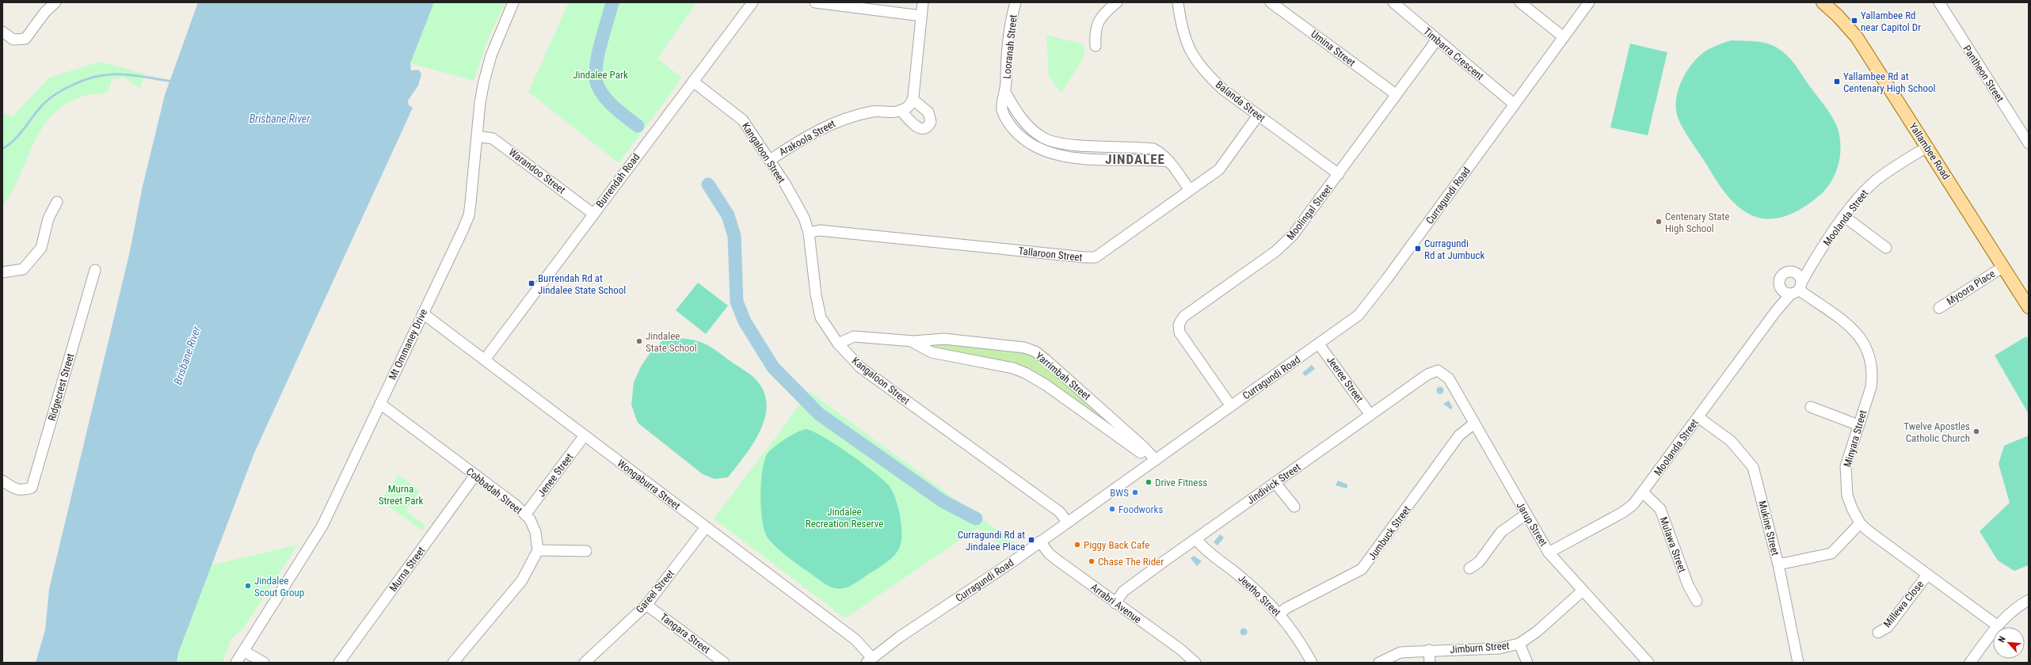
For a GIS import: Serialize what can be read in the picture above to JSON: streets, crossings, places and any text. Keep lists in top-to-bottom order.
{
  "streets": {
    "main road": ["Yallambee Road"],
    "street": [
      "Looranah Street",
      "Umina Street",
      "Timbarra Crescent",
      "Pantheon Street",
      "Balanda Street",
      "Arakoola Street",
      "Kangaloon Street",
      "Warandoo Street",
      "Burrendah Road",
      "Curragundi Road",
      "Moolingal Street",
      "Moolanda Street",
      "Tallaroon Street",
      "Myoora Place",
      "Mt Ommaney Drive",
      "Yarrimbah Street",
      "Jeeree Street",
      "Ridgecrest Street",
      "Minyara Street",
      "Jenee Street",
      "Jindivick Street",
      "Wongaburra Street",
      "Cobbadah Street",
      "Jarup Street",
      "Mukine Street",
      "Jumbuck Street",
      "Mulawa Street",
      "Murna Street",
      "Gareel Street",
      "Jeetho Street",
      "Arrabri Avenue",
      "Millewa Close",
      "Tangara Street",
      "Jimburn Street"
    ]
  },
  "crossings": [
    ["Looranah Street", "Tallaroon Street"],
    ["Umina Street", "Moolingal Street"],
    ["Timbarra Crescent", "Curragundi Road"],
    ["Timbarra Crescent", "Moolingal Street"],
    ["Balanda Street", "Moolingal Street"],
    ["Balanda Street", "Tallaroon Street"],
    ["Arakoola Street", "Kangaloon Street"],
    ["Yallambee Road", "Moolanda Street"],
    ["Yallambee Road", "Myoora Place"],
    ["Kangaloon Street", "Burrendah Road"],
    ["Kangaloon Street", "Curragundi Road"],
    ["Kangaloon Street", "Tallaroon Street"],
    ["Kangaloon Street", "Yarrimbah Street"],
    ["Warandoo Street", "Burrendah Road"],
    ["Warandoo Street", "Mt Ommaney Drive"],
    ["Burrendah Road", "Wongaburra Street"],
    ["Curragundi Road", "Moolingal Street"],
    ["Curragundi Road", "Yarrimbah Street"],
    ["Curragundi Road", "Jeeree Street"],
    ["Curragundi Road", "Wongaburra Street"],
    ["Curragundi Road", "Arrabri Avenue"],
    ["Moolanda Street", "Minyara Street"],
    ["Moolanda Street", "Jarup Street"],
    ["Moolanda Street", "Mukine Street"],
    ["Moolanda Street", "Mulawa Street"],
    ["Mt Ommaney Drive", "Wongaburra Street"],
    ["Mt Ommaney Drive", "Cobbadah Street"],
    ["Jeeree Street", "Jindivick Street"],
    ["Minyara Street", "Millewa Close"],
    ["Jenee Street", "Wongaburra Street"],
    ["Jenee Street", "Cobbadah Street"],
    ["Jindivick Street", "Jarup Street"],
    ["Jindivick Street", "Jeetho Street"],
    ["Jindivick Street", "Arrabri Avenue"],
    ["Wongaburra Street", "Gareel Street"],
    ["Cobbadah Street", "Murna Street"],
    ["Jarup Street", "Jumbuck Street"],
    ["Jarup Street", "Jimburn Street"],
    ["Jumbuck Street", "Jeetho Street"],
    ["Gareel Street", "Tangara Street"]
  ],
  "districts": ["JINDALEE"],
  "water": ["Brisbane River"],
  "parks": ["Jindalee Park", "Murna Street Park", "Jindalee Recreation Reserve"],
  "places": {
    "transit": [
      "Yallambee Rd near Capitol Dr",
      "Yallambee Rd at Centenary High School",
      "Curragundi Rd at Jumbuck",
      "Burrendah Rd at Jindalee State School",
      "Curragundi Rd at Jindalee Place"
    ],
    "other": [
      "Centenary State High School",
      "Jindalee State School",
      "Twelve Apostles Catholic Church",
      "Drive Fitness",
      "BWS",
      "Foodworks",
      "Piggy Back Cafe",
      "Chase The Rider",
      "Jindalee Scout Group"
    ]
  },
  "north": "top left"
}
